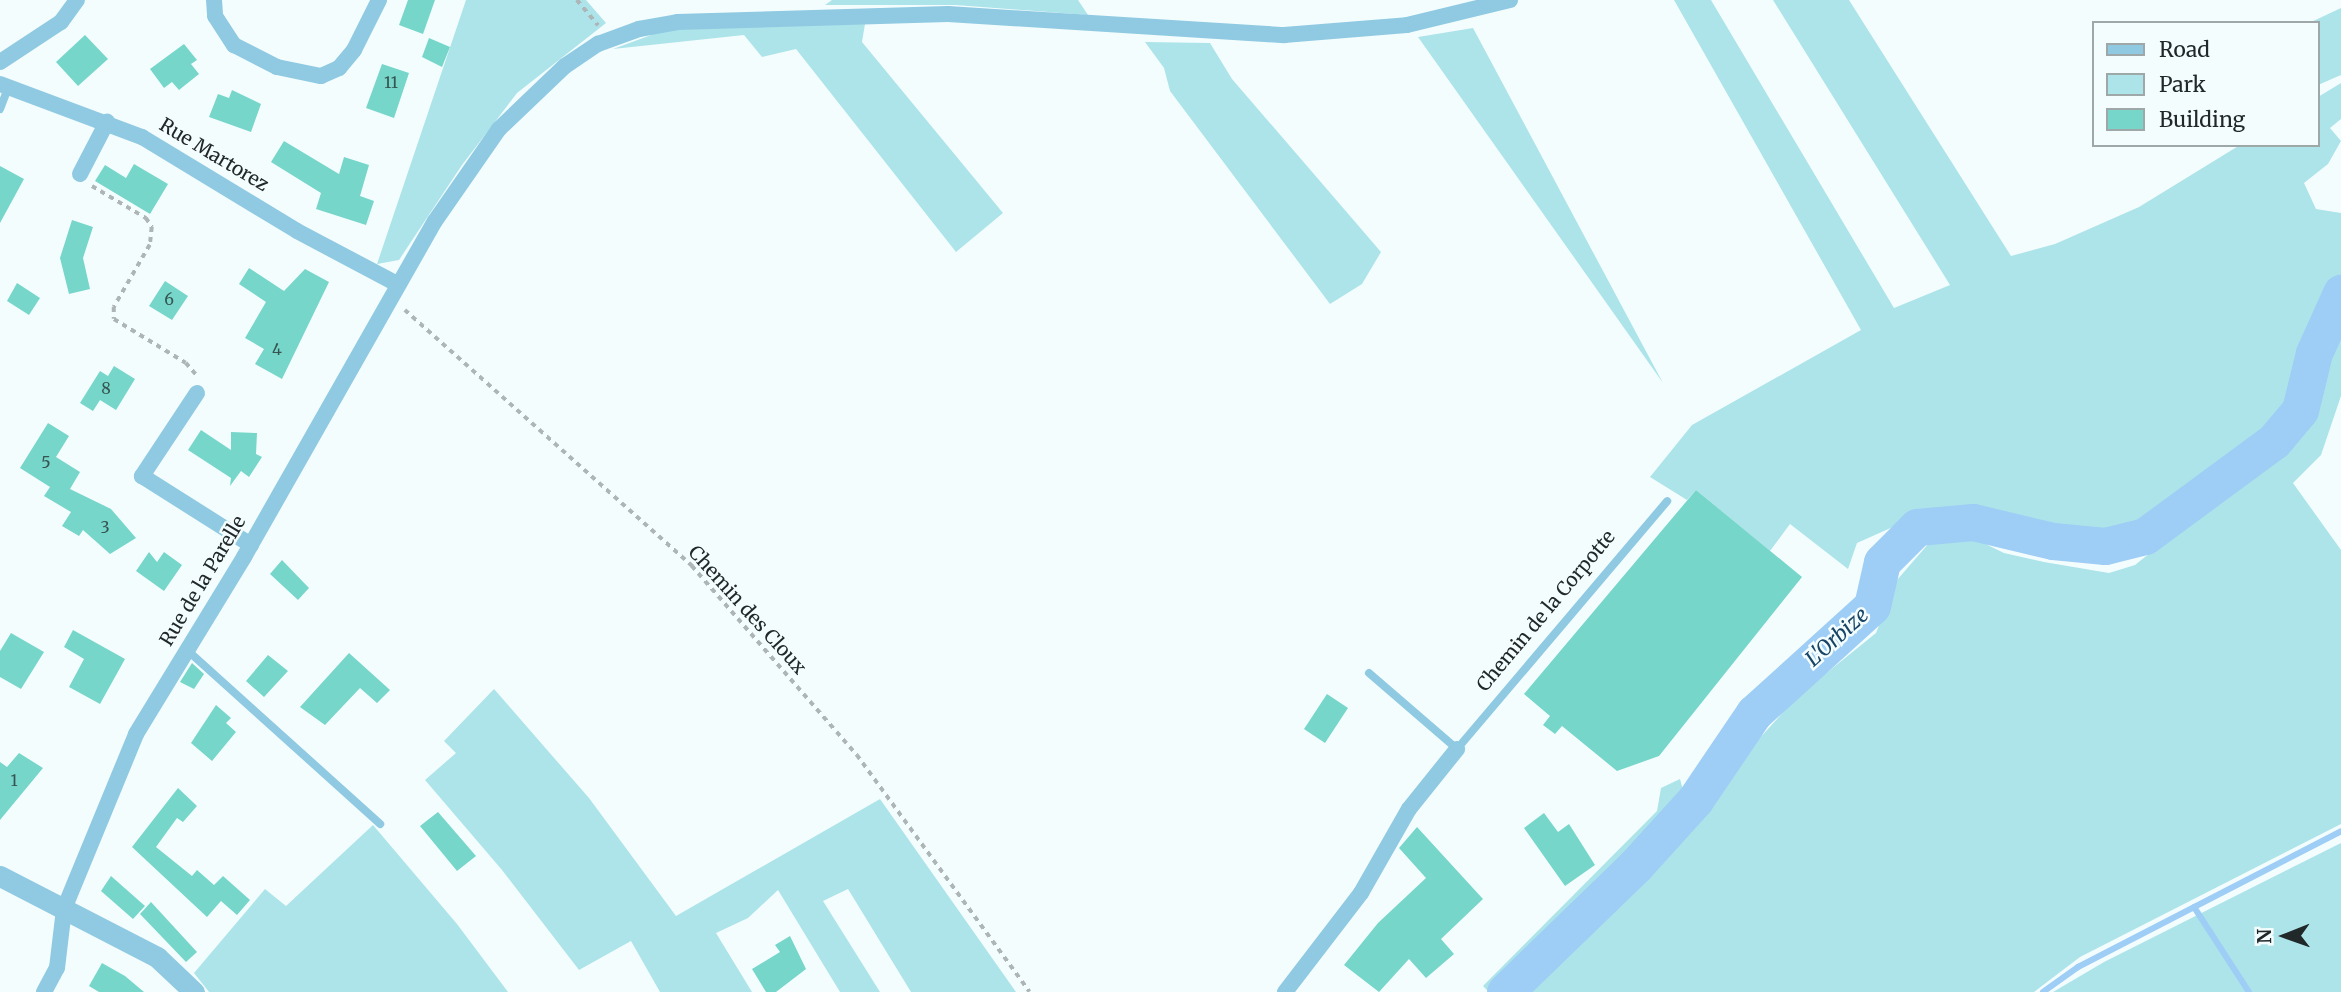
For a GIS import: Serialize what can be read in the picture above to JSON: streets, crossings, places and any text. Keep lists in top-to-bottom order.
{
  "streets": {
    "street": ["Rue Martorez", "Rue de la Parelle", "Chemin de la Corpotte"],
    "path": ["Chemin des Cloux"]
  },
  "crossings": [
    ["Rue Martorez", "Rue de la Parelle"],
    ["Rue Martorez", "Chemin des Cloux"],
    ["Rue de la Parelle", "Chemin des Cloux"]
  ],
  "water": ["L'Orbize"],
  "house_numbers": [
    "11",
    "6",
    "4",
    "8",
    "5",
    "3",
    "1"
  ],
  "legend": ["Road", "Park", "Building"],
  "north": "left"
}
